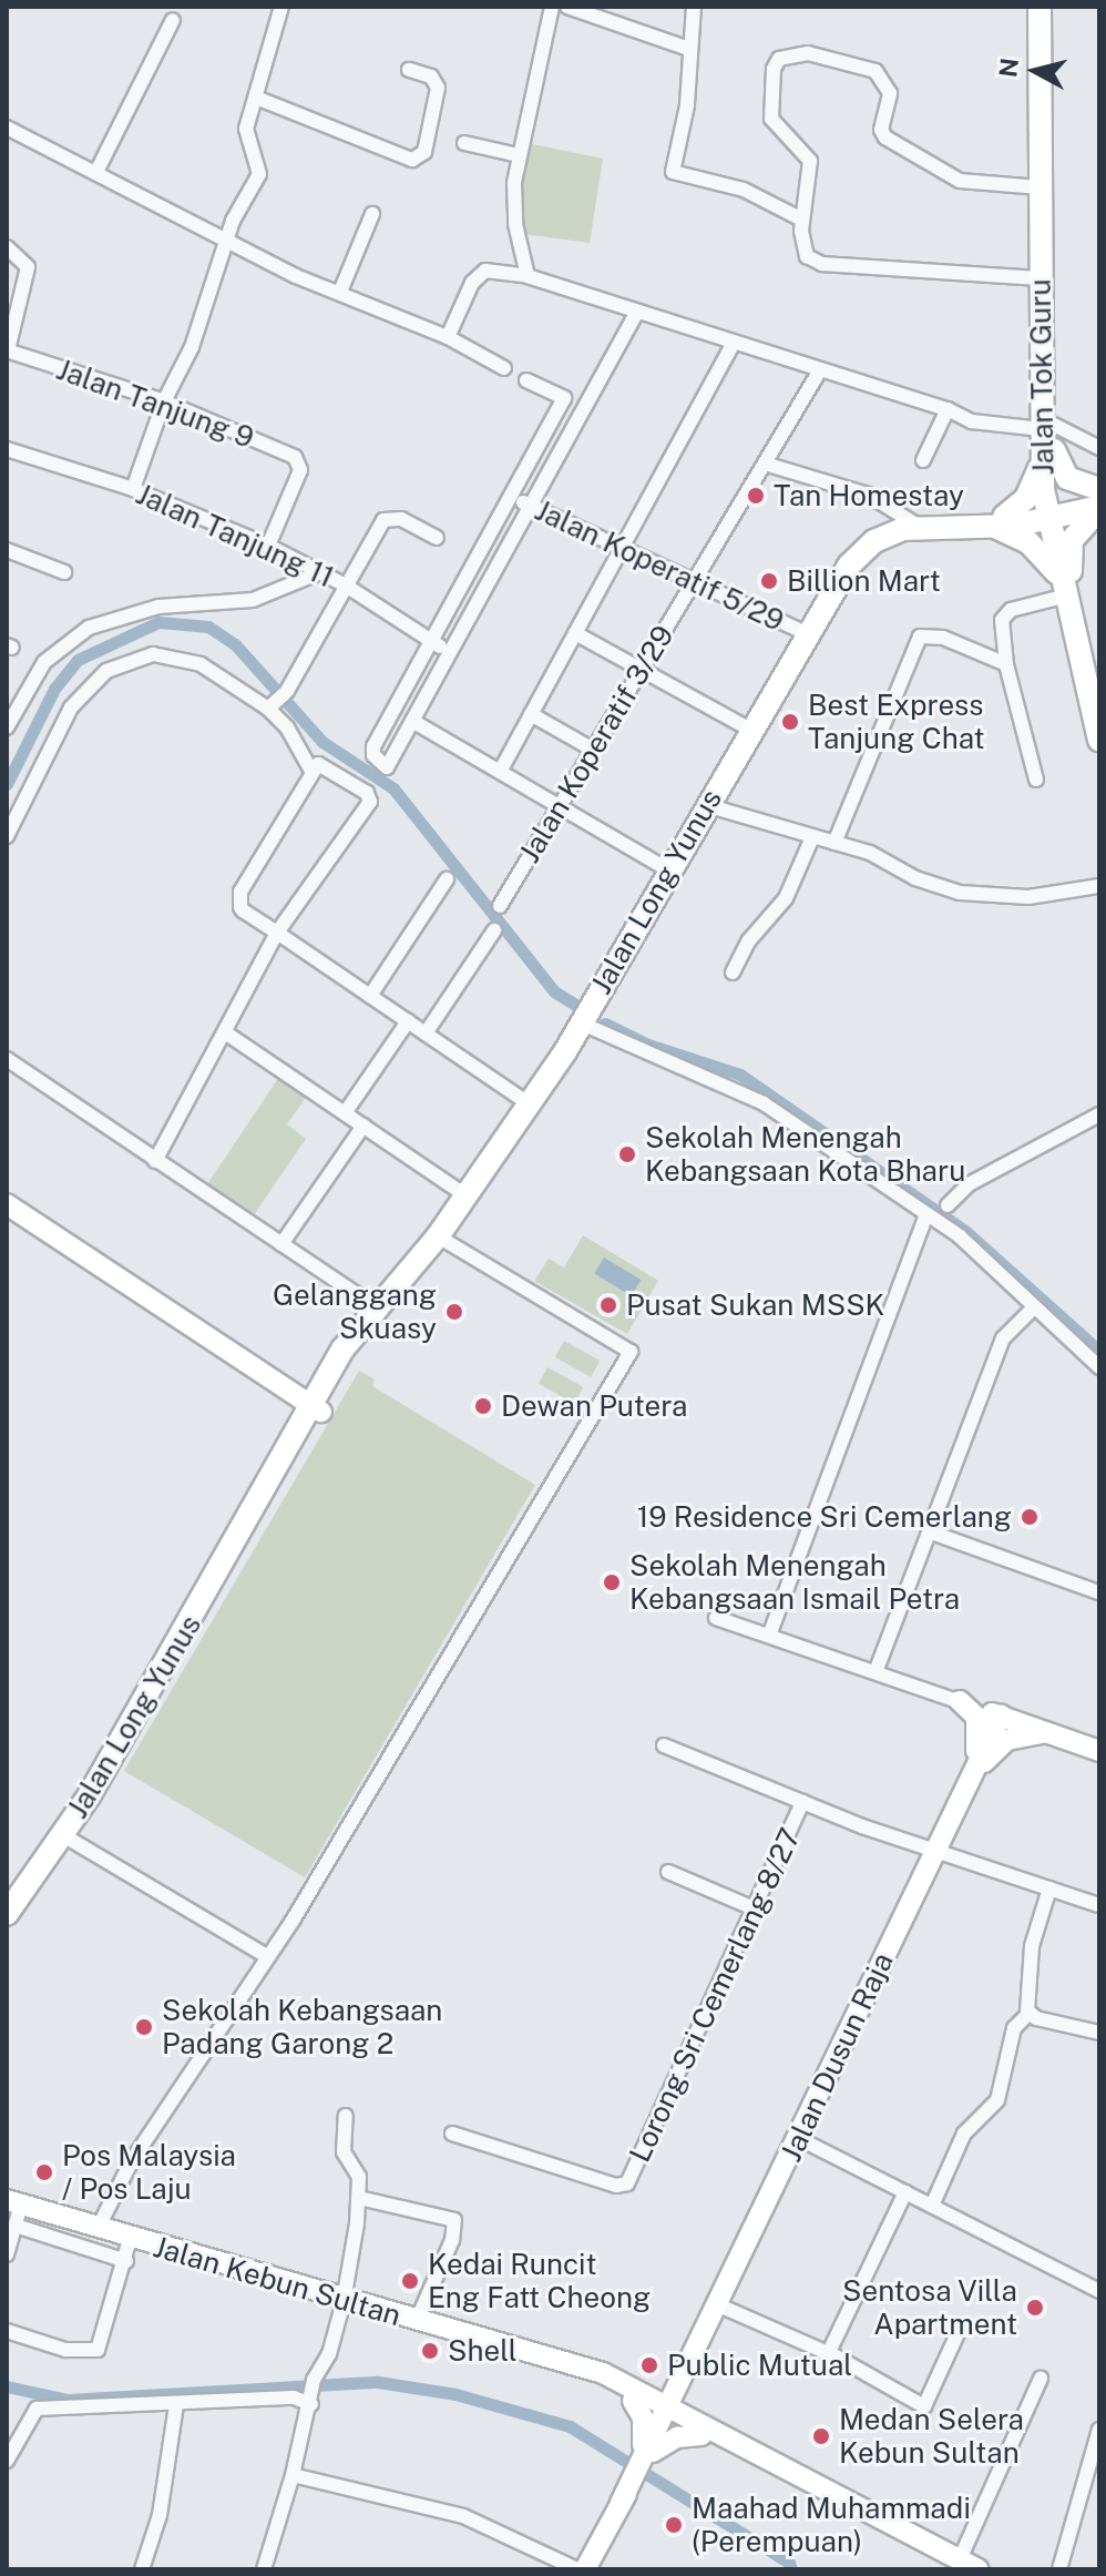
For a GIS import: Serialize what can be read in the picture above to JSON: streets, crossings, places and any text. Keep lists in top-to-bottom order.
{
  "streets": {
    "main road": [
      "Jalan Tok Guru",
      "Jalan Long Yunus",
      "Jalan Dusun Raja",
      "Jalan Kebun Sultan"
    ],
    "street": [
      "Jalan Tanjung 9",
      "Jalan Tanjung 11",
      "Jalan Koperatif 5/29",
      "Jalan Koperatif 3/29",
      "Lorong Sri Cemerlang 8/27"
    ]
  },
  "crossings": [
    ["Jalan Tok Guru", "Jalan Long Yunus"],
    ["Jalan Tanjung 9", "Jalan Tanjung 11"],
    ["Jalan Koperatif 5/29", "Jalan Koperatif 3/29"],
    ["Jalan Koperatif 5/29", "Jalan Long Yunus"],
    ["Jalan Dusun Raja", "Jalan Kebun Sultan"]
  ],
  "places": [
    "Tan Homestay",
    "Billion Mart",
    "Best Express Tanjung Chat",
    "Sekolah Menengah Kebangsaan Kota Bharu",
    "Pusat Sukan MSSK",
    "Gelanggang Skuasy",
    "Dewan Putera",
    "19 Residence Sri Cemerlang",
    "Sekolah Menengah Kebangsaan Ismail Petra",
    "Sekolah Kebangsaan Padang Garong 2",
    "Pos Malaysia / Pos Laju",
    "Kedai Runcit Eng Fatt Cheong",
    "Sentosa Villa Apartment",
    "Shell",
    "Public Mutual",
    "Medan Selera Kebun Sultan",
    "Maahad Muhammadi (Perempuan)"
  ],
  "north": "left"
}
